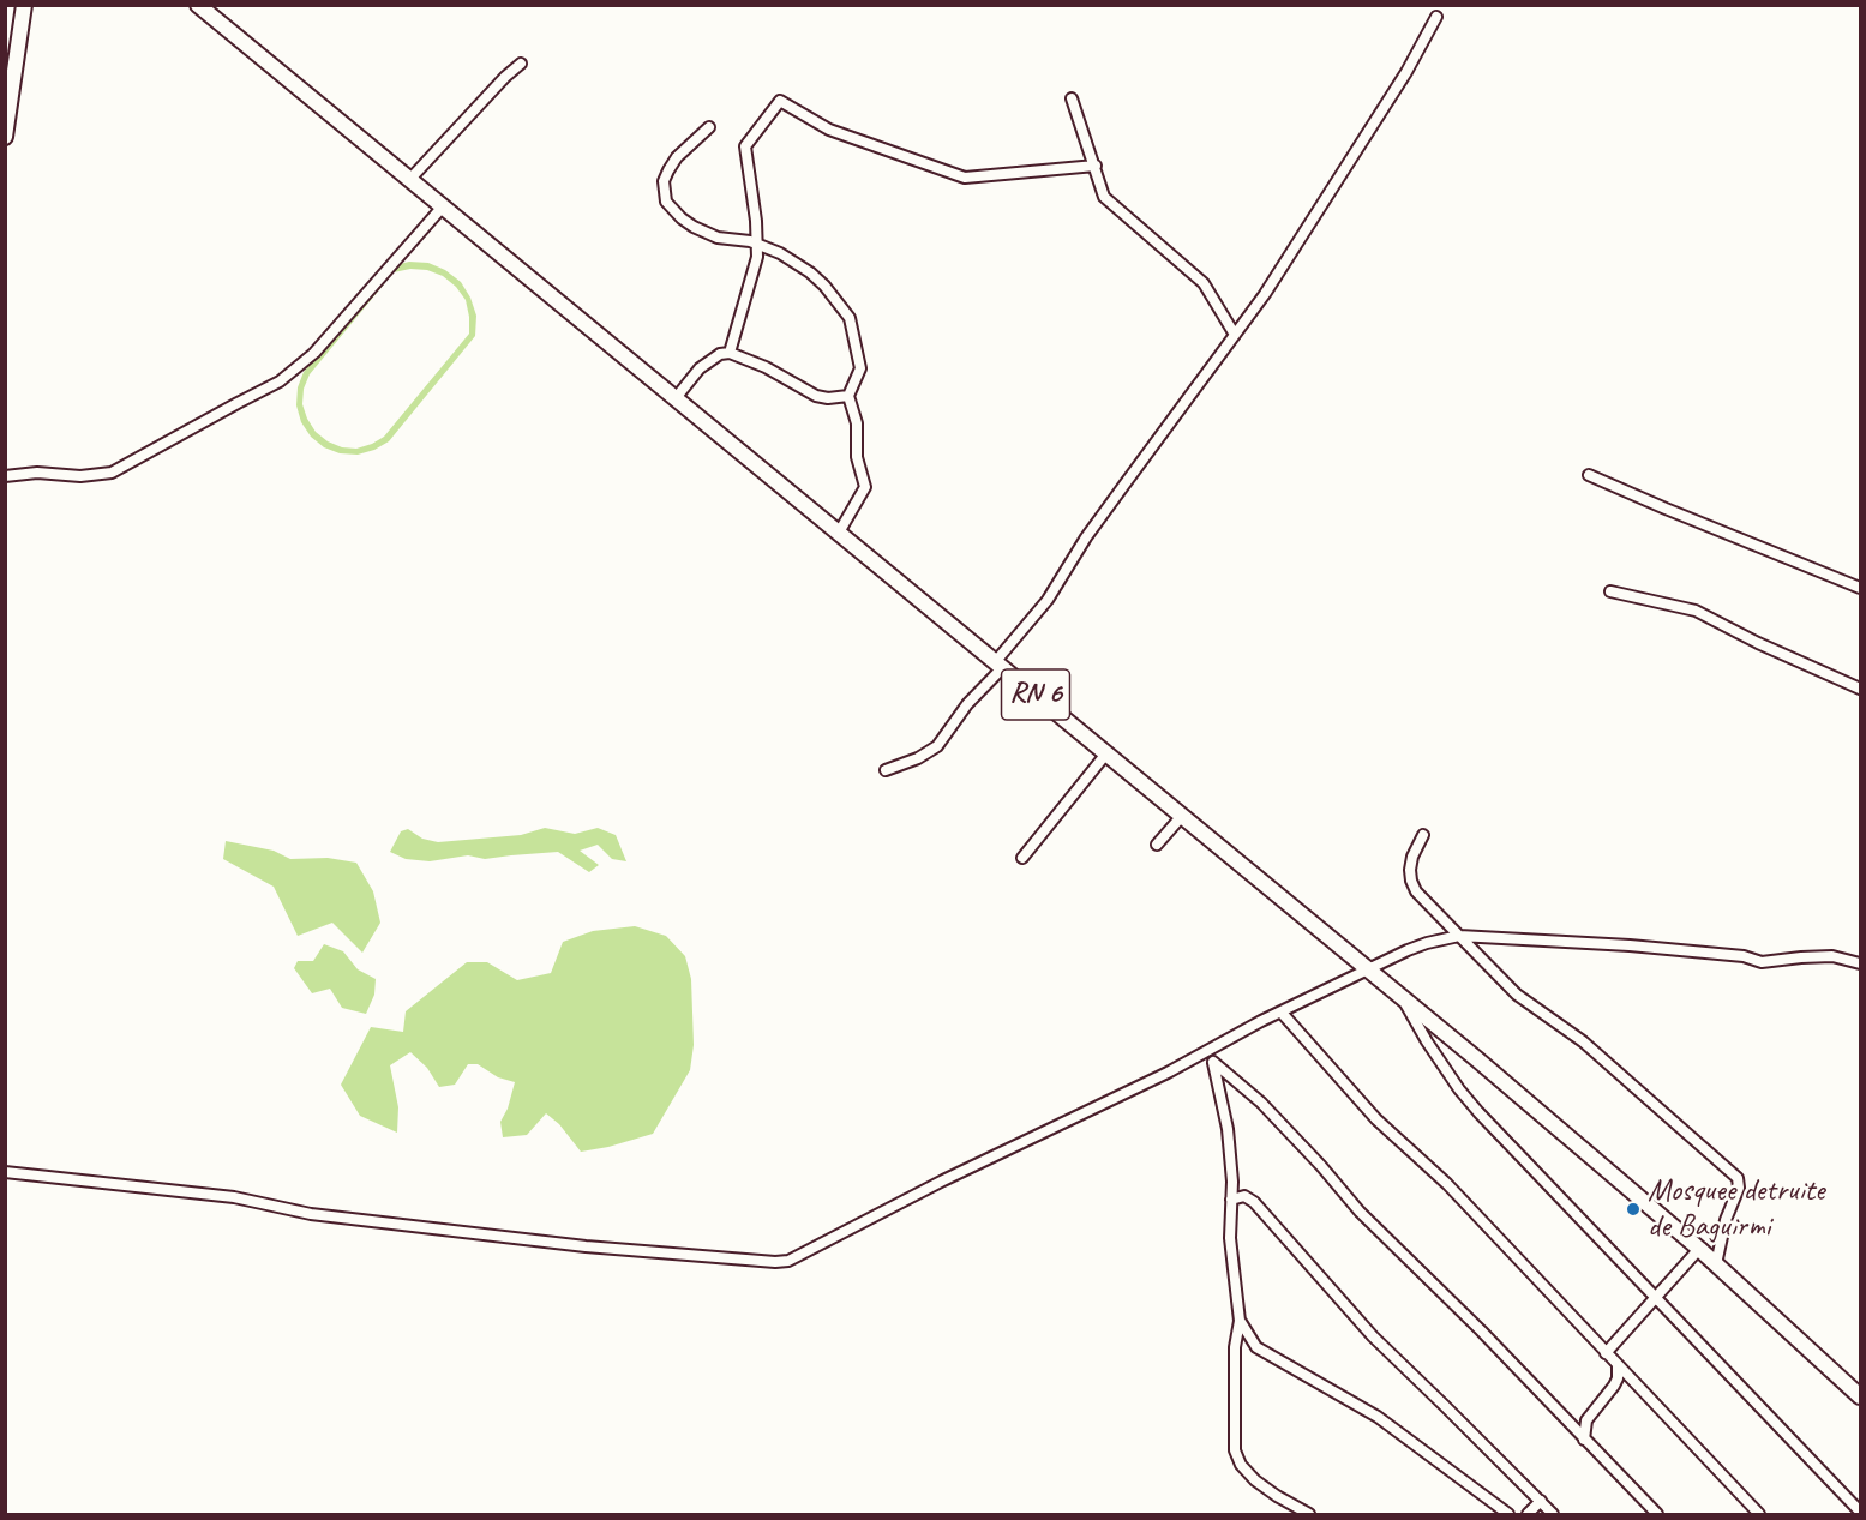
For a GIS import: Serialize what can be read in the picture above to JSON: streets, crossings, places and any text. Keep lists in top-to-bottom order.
{
  "streets": {
    "main road": ["RN 6"]
  },
  "places": ["Mosquee detruite de Baguirmi"]
}
